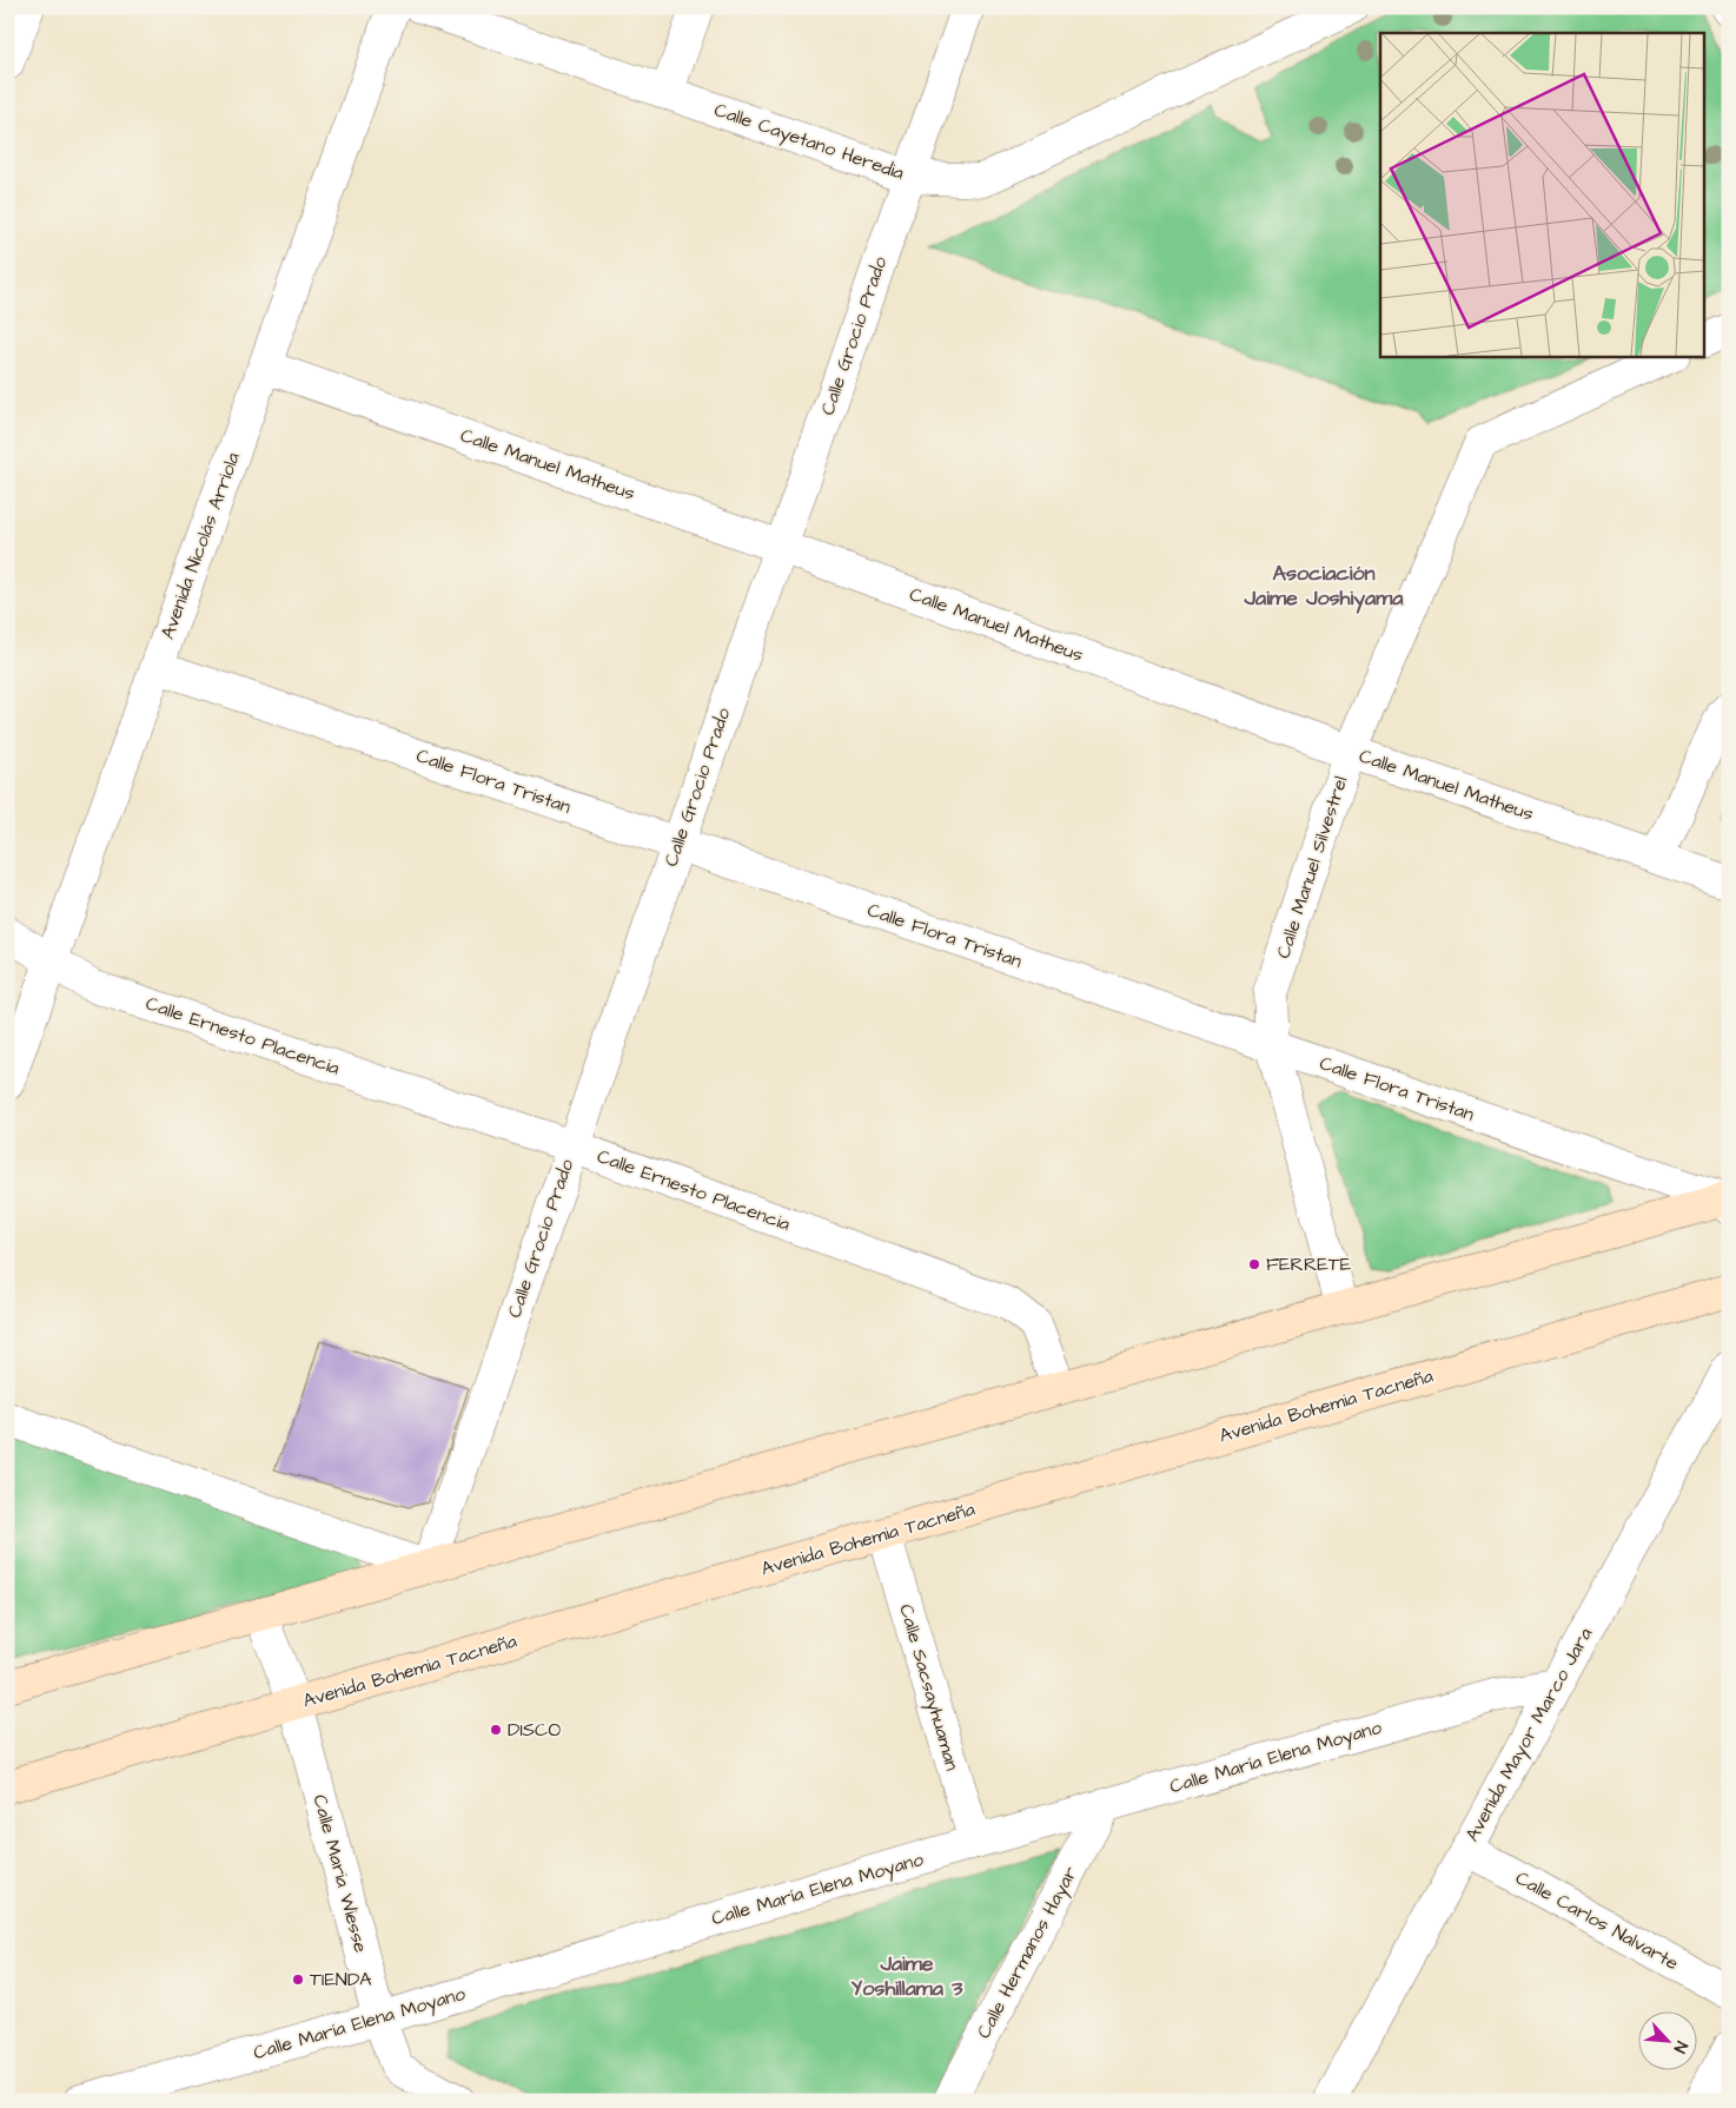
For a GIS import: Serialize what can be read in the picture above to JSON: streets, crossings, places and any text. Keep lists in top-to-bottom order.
{
  "streets": {
    "main road": ["Avenida Bohemia Tacneña"],
    "street": [
      "Calle Cayetano Heredia",
      "Calle Grocio Prado",
      "Calle Manuel Matheus",
      "Avenida Nicolás Arriola",
      "Calle Flora Tristan",
      "Calle Manuel Silvestrel",
      "Calle Ernesto Placencia",
      "Calle Sacsayhuaman",
      "Avenida Mayor Marco Jara",
      "Calle María Elena Moyano",
      "Calle Maria Wiesse",
      "Calle Carlos Nalvarte",
      "Calle Hermanos Hayar"
    ]
  },
  "crossings": [
    ["Calle Cayetano Heredia", "Calle Grocio Prado"],
    ["Calle Grocio Prado", "Calle Manuel Matheus"],
    ["Calle Grocio Prado", "Calle Flora Tristan"],
    ["Calle Grocio Prado", "Calle Ernesto Placencia"],
    ["Calle Manuel Matheus", "Avenida Nicolás Arriola"],
    ["Calle Manuel Matheus", "Calle Manuel Silvestrel"],
    ["Avenida Nicolás Arriola", "Calle Flora Tristan"],
    ["Avenida Nicolás Arriola", "Calle Ernesto Placencia"],
    ["Calle Flora Tristan", "Calle Manuel Silvestrel"],
    ["Avenida Bohemia Tacneña", "Calle Sacsayhuaman"],
    ["Avenida Bohemia Tacneña", "Calle Maria Wiesse"],
    ["Calle Sacsayhuaman", "Calle María Elena Moyano"],
    ["Avenida Mayor Marco Jara", "Calle María Elena Moyano"],
    ["Avenida Mayor Marco Jara", "Calle Carlos Nalvarte"],
    ["Calle María Elena Moyano", "Calle Maria Wiesse"],
    ["Calle María Elena Moyano", "Calle Hermanos Hayar"]
  ],
  "districts": ["Asociación Jaime Joshiyama", "Jaime Yoshillama 3"],
  "places": ["FERRETE", "DISCO", "TIENDA"],
  "north": "bottom right"
}
